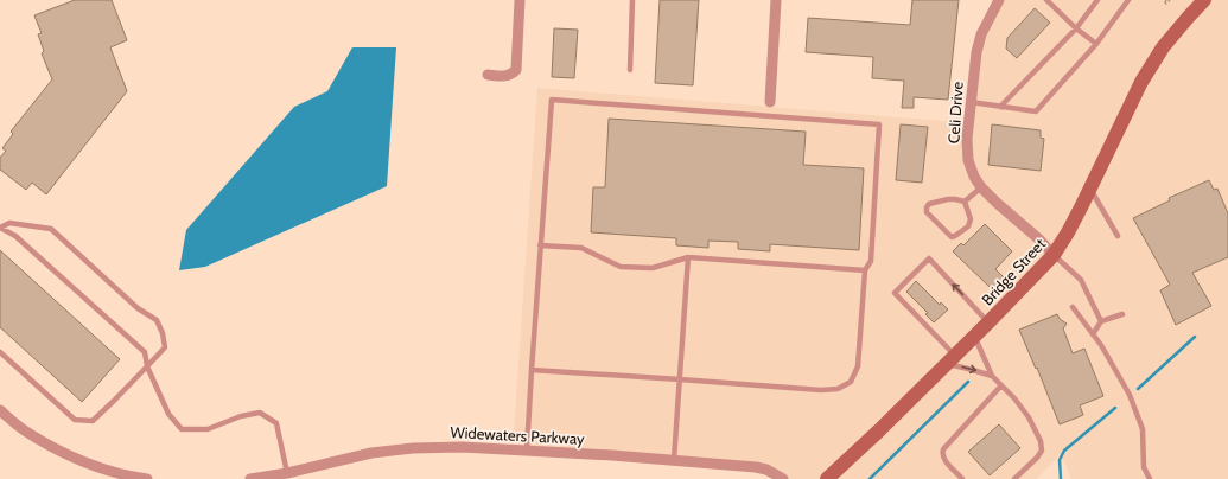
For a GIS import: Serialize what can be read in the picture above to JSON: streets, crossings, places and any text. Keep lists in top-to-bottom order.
{
  "streets": {
    "main road": ["Bridge Street"],
    "street": ["Celi Drive", "Widewaters Parkway"]
  },
  "crossings": [
    ["Celi Drive", "Bridge Street"]
  ]
}
